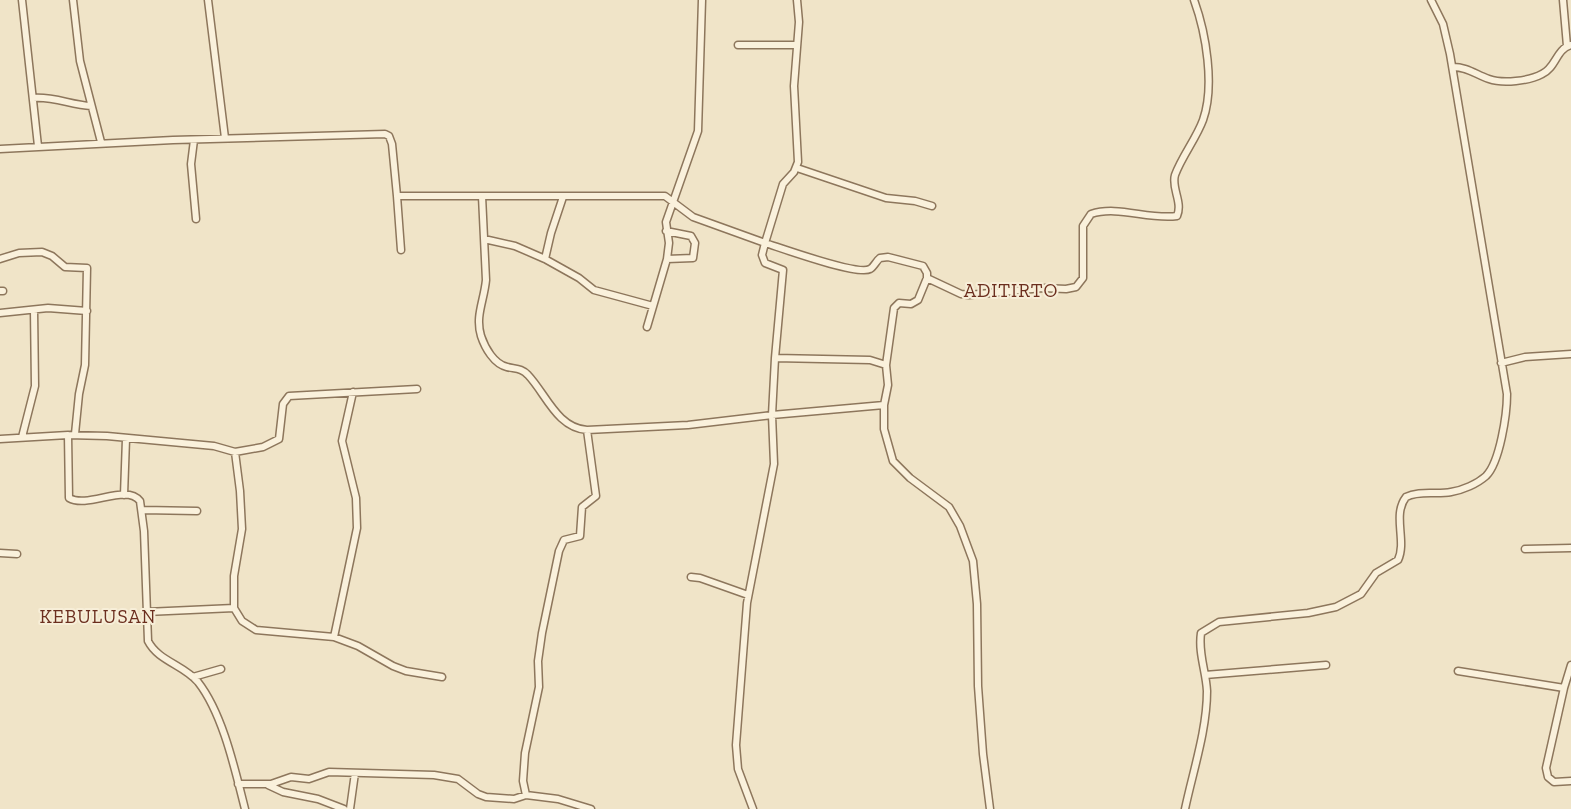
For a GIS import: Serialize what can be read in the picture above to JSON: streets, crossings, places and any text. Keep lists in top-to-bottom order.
{
  "districts": ["ADITIRTO", "KEBULUSAN"]
}
